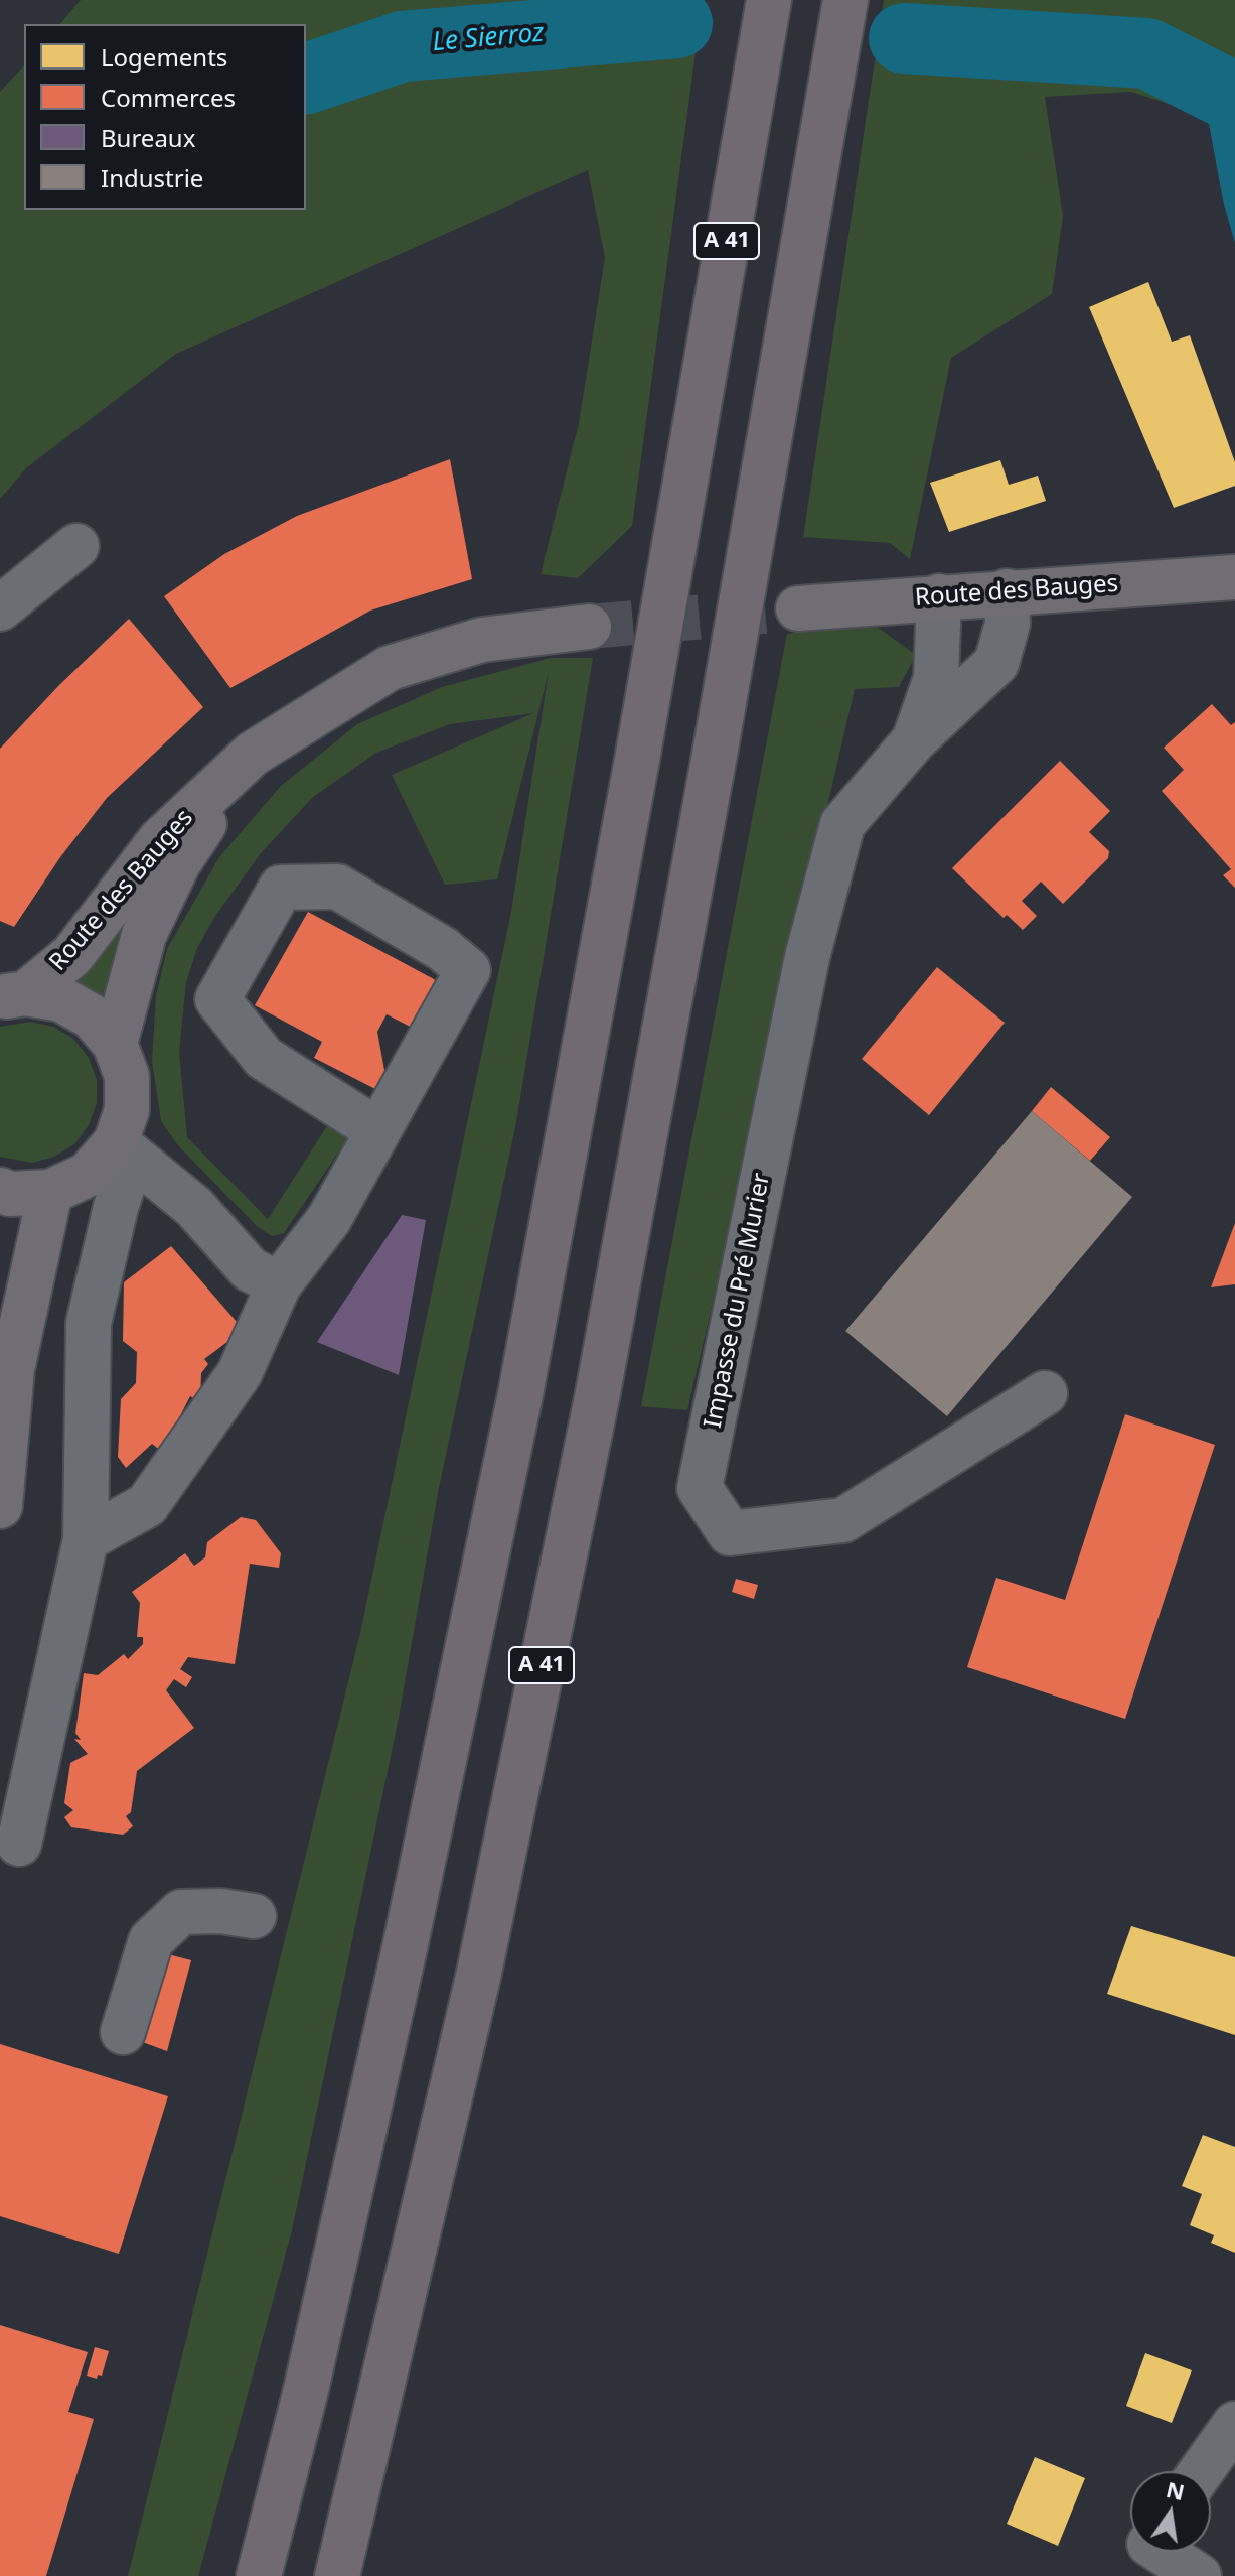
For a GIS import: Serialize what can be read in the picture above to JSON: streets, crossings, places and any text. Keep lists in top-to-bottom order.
{
  "streets": {
    "highway": ["A 41"],
    "main road": ["Route des Bauges"],
    "street": ["Impasse du Pré Murier"]
  },
  "crossings": [
    ["Route des Bauges", "Impasse du Pré Murier"]
  ],
  "water": ["Le Sierroz"],
  "legend": [
    "Logements",
    "Commerces",
    "Bureaux",
    "Industrie"
  ],
  "north": "top"
}
